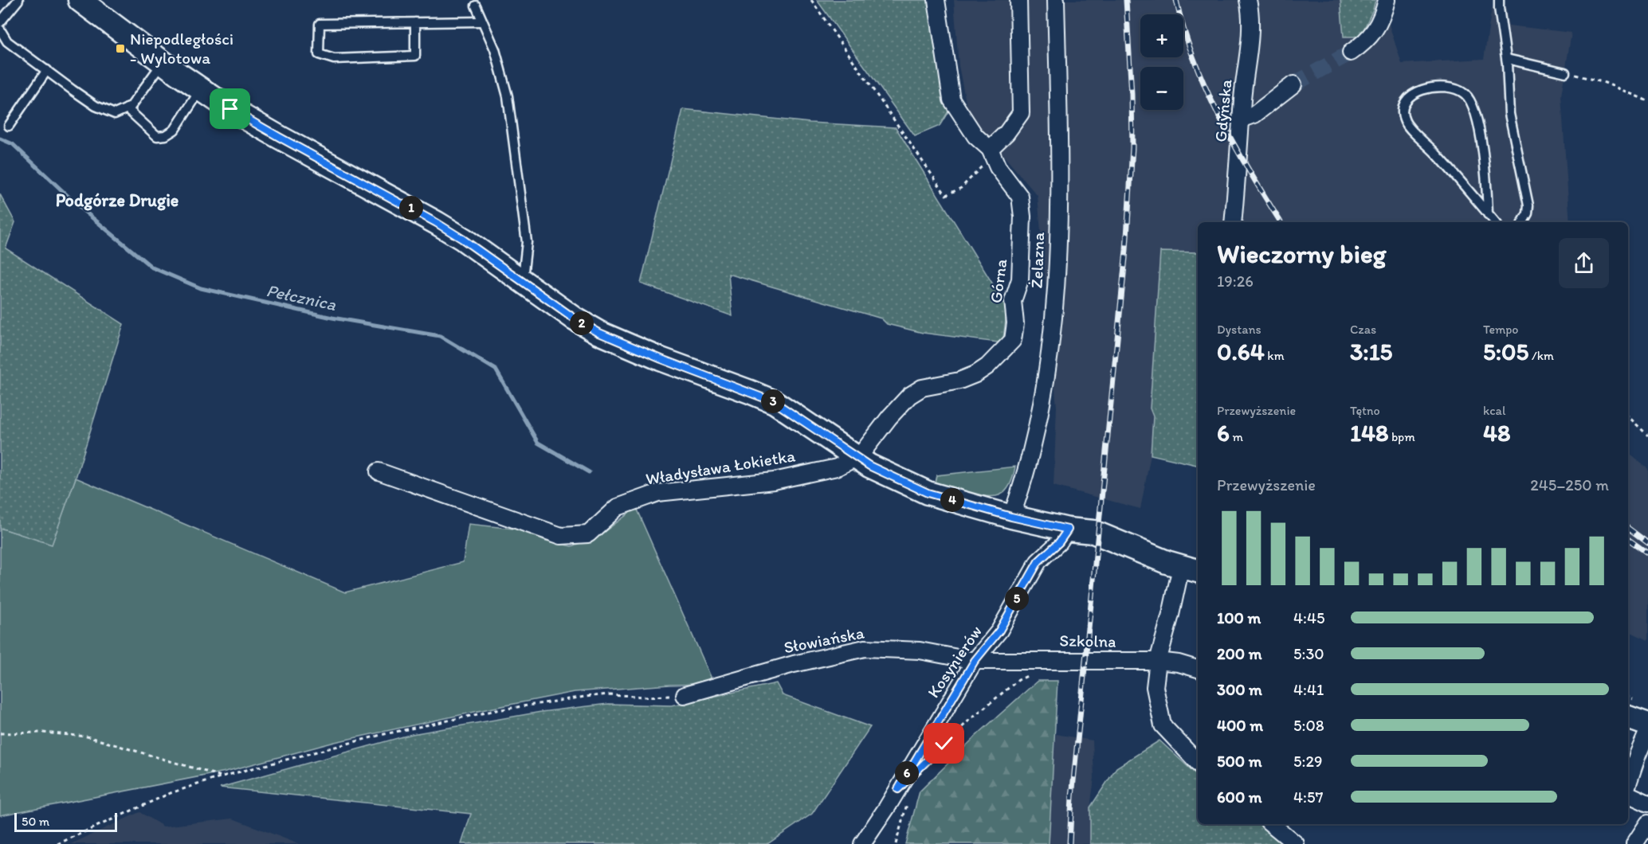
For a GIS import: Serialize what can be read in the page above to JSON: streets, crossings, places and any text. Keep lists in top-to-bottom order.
{
  "streets": {
    "street": [
      "Gdyńska",
      "Żelazna",
      "Górna",
      "Władysława Łokietka",
      "Słowiańska",
      "Szkolna",
      "Kosynierów"
    ]
  },
  "crossings": [
    ["Górna", "Władysława Łokietka"],
    ["Słowiańska", "Szkolna"],
    ["Słowiańska", "Kosynierów"],
    ["Szkolna", "Kosynierów"]
  ],
  "districts": ["Podgórze Drugie"],
  "water": ["Pełcznica"],
  "places": {
    "transit": ["Niepodległości - Wylotowa"]
  },
  "scale_bar": "50 m",
  "page": {
    "map_buttons": ["+", "−"],
    "pins": [
      "1",
      "2",
      "3",
      "4",
      "5",
      "6"
    ],
    "heading": ["Wieczorny bieg", "19:26"],
    "stats": [
      ["Dystans", "0.64 km"],
      ["Czas", "3:15"],
      ["Tempo", "5:05 /km"],
      ["Przewyższenie", "6 m"],
      ["Tętno", "148 bpm"],
      ["kcal", "48"]
    ],
    "chart": ["Przewyższenie", "245–250 m"],
    "list": [
      {
        "name": "100 m",
        "note": "4:45"
      },
      {
        "name": "200 m",
        "note": "5:30"
      },
      {
        "name": "300 m",
        "note": "4:41"
      },
      {
        "name": "400 m",
        "note": "5:08"
      },
      {
        "name": "500 m",
        "note": "5:29"
      },
      {
        "name": "600 m",
        "note": "4:57"
      }
    ],
    "scale": "50 m"
  }
}
